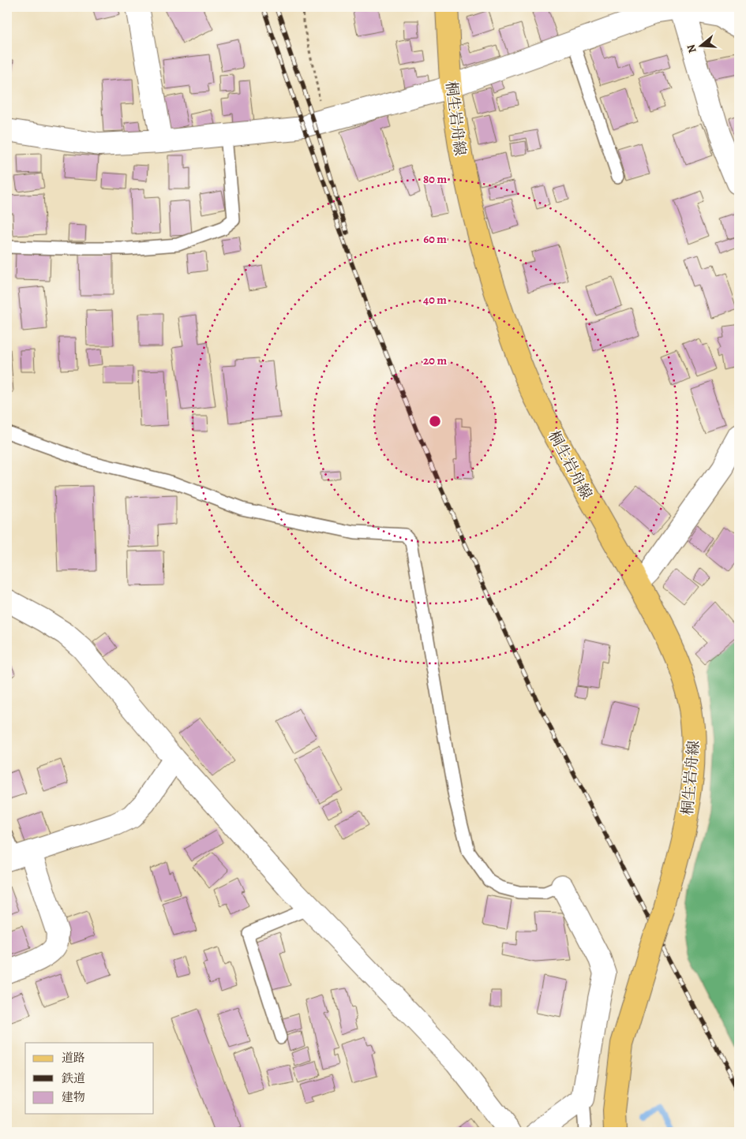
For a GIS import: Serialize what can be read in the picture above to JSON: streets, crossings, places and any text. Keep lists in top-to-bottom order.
{
  "streets": {
    "main road": ["桐生岩舟線"]
  },
  "legend": ["道路", "鉄道", "建物"],
  "north": "left",
  "rings": [
    "80 m",
    "60 m",
    "40 m",
    "20 m"
  ]
}
